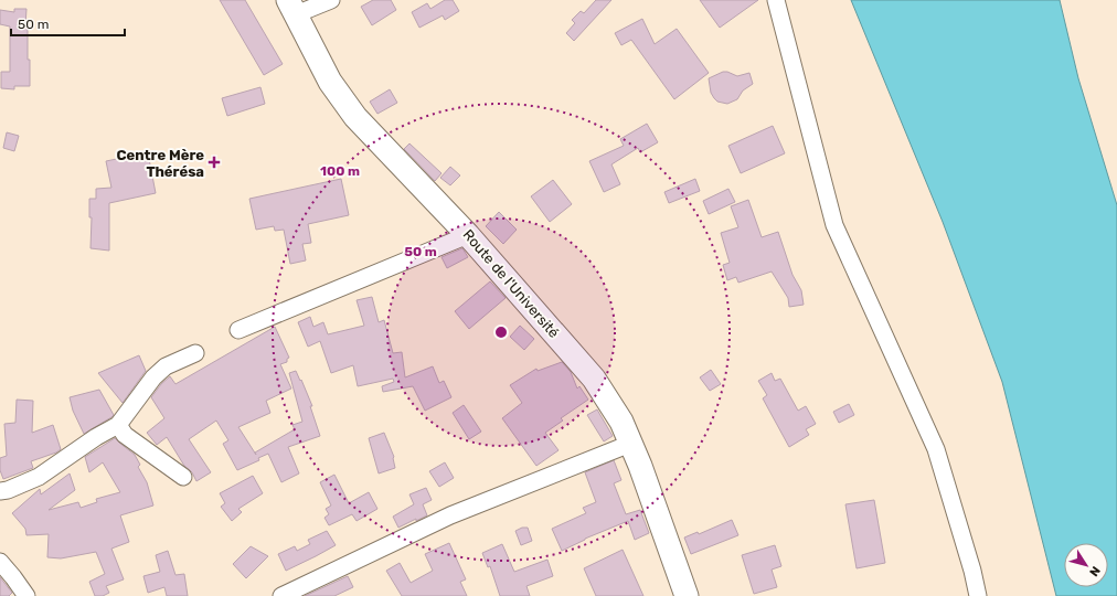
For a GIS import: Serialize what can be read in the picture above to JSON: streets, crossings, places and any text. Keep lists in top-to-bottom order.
{
  "streets": {
    "street": ["Route de l'Université"]
  },
  "places": {
    "health": ["Centre Mère Thérésa"]
  },
  "scale_bar": "50 m",
  "north": "bottom right",
  "rings": ["100 m", "50 m"]
}
